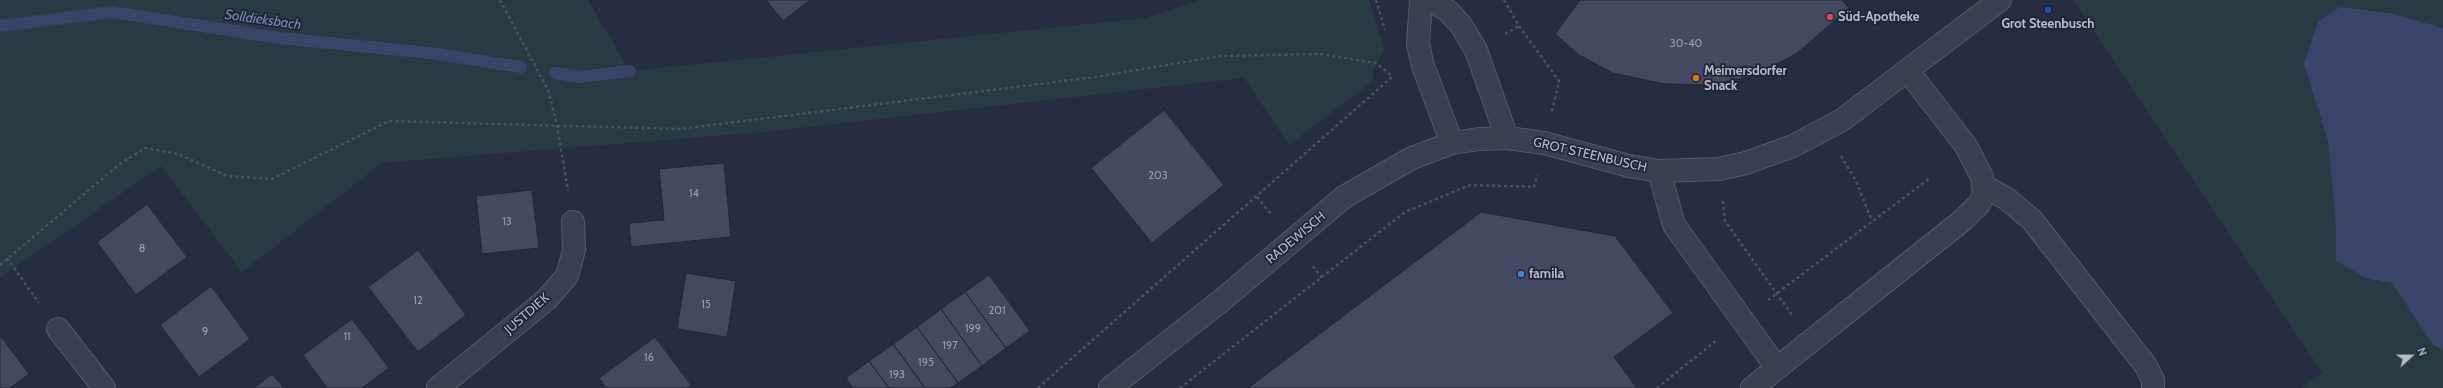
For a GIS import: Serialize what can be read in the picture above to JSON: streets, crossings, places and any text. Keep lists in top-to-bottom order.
{
  "streets": {
    "street": ["GROT STEENBUSCH", "RADEWISCH", "JUSTDIEK"]
  },
  "crossings": [
    ["GROT STEENBUSCH", "RADEWISCH"]
  ],
  "water": ["Solldieksbach"],
  "places": [
    "Grot Steenbusch",
    "Süd-Apotheke",
    "Meimersdorfer Snack",
    "famila"
  ],
  "house_numbers": [
    "30-40",
    "203",
    "14",
    "13",
    "8",
    "12",
    "15",
    "201",
    "199",
    "9",
    "11",
    "197",
    "16",
    "195",
    "193"
  ],
  "north": "right"
}
